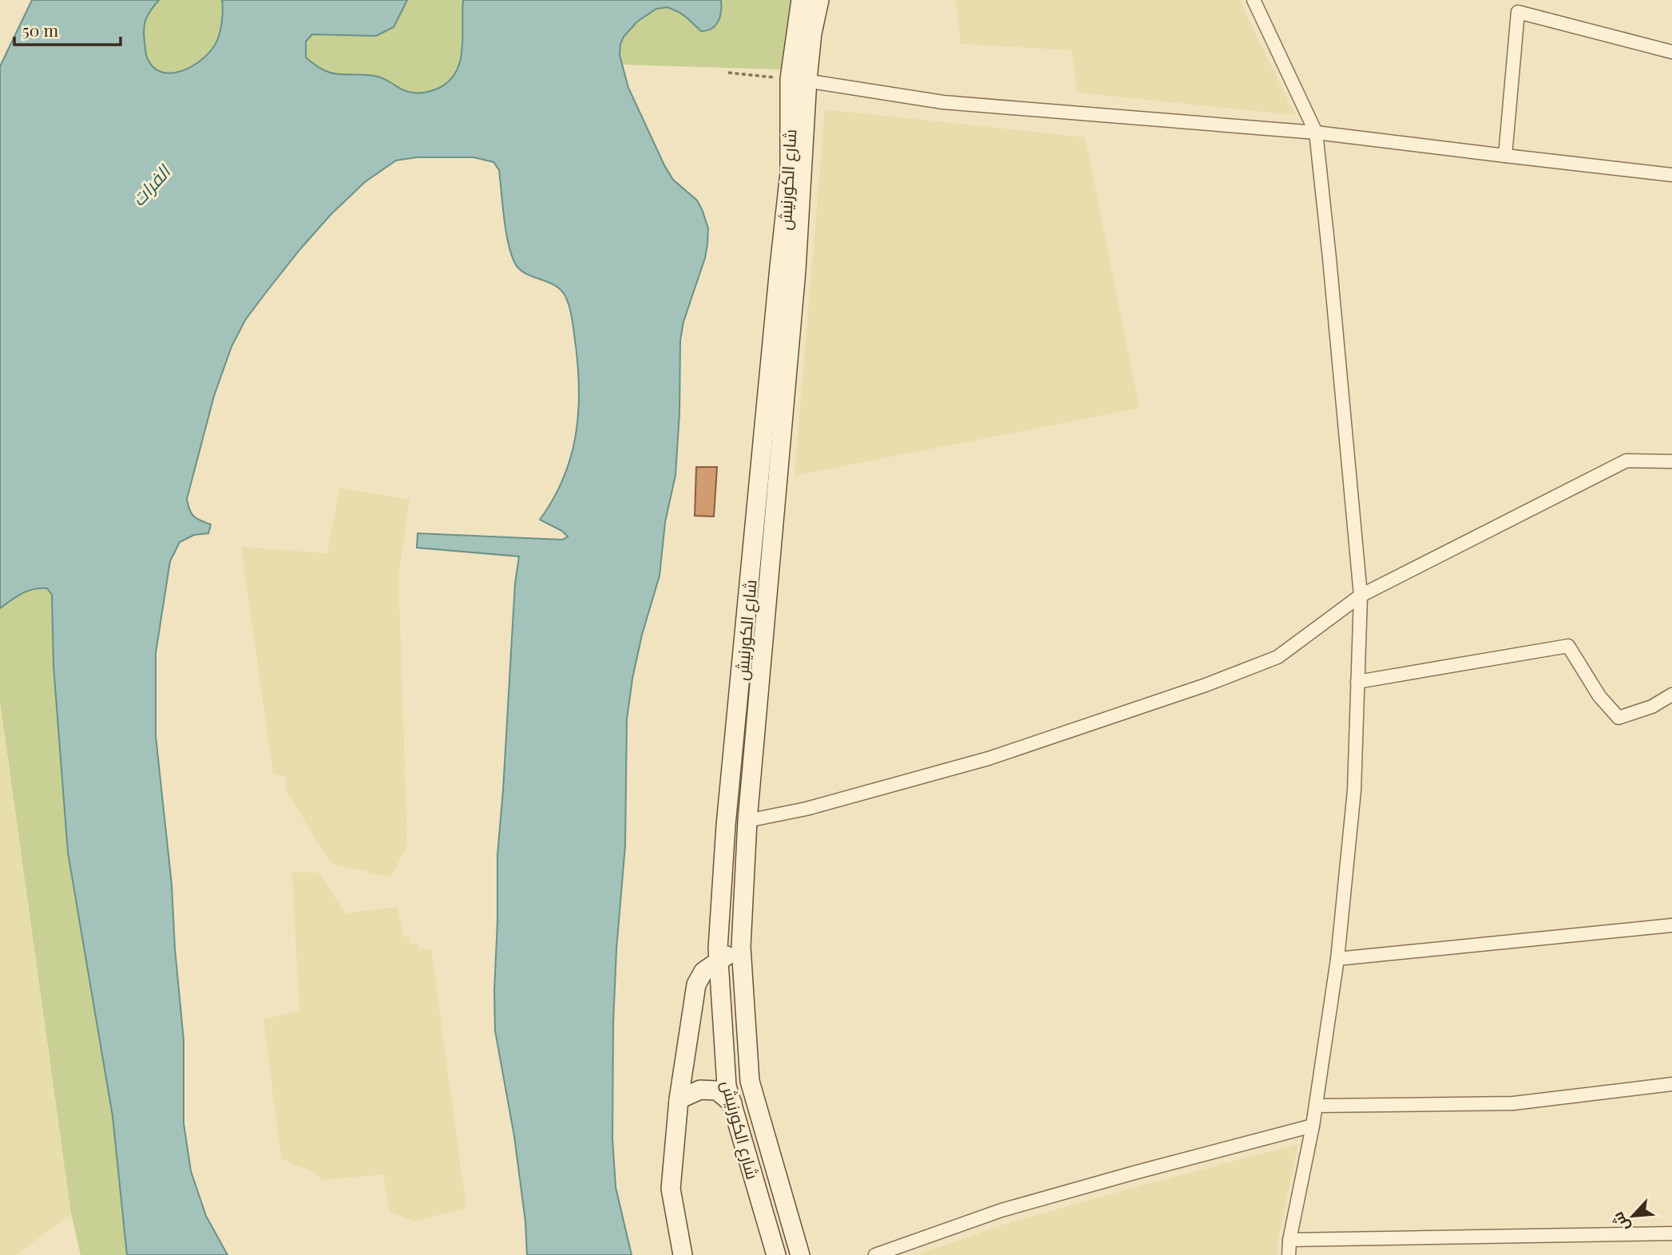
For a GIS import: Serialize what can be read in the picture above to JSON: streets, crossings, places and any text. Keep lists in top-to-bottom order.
{
  "streets": {
    "main road": ["شارع الكورنيش"]
  },
  "water": ["الفرات"],
  "scale_bar": "50 m",
  "north": "bottom left"
}
